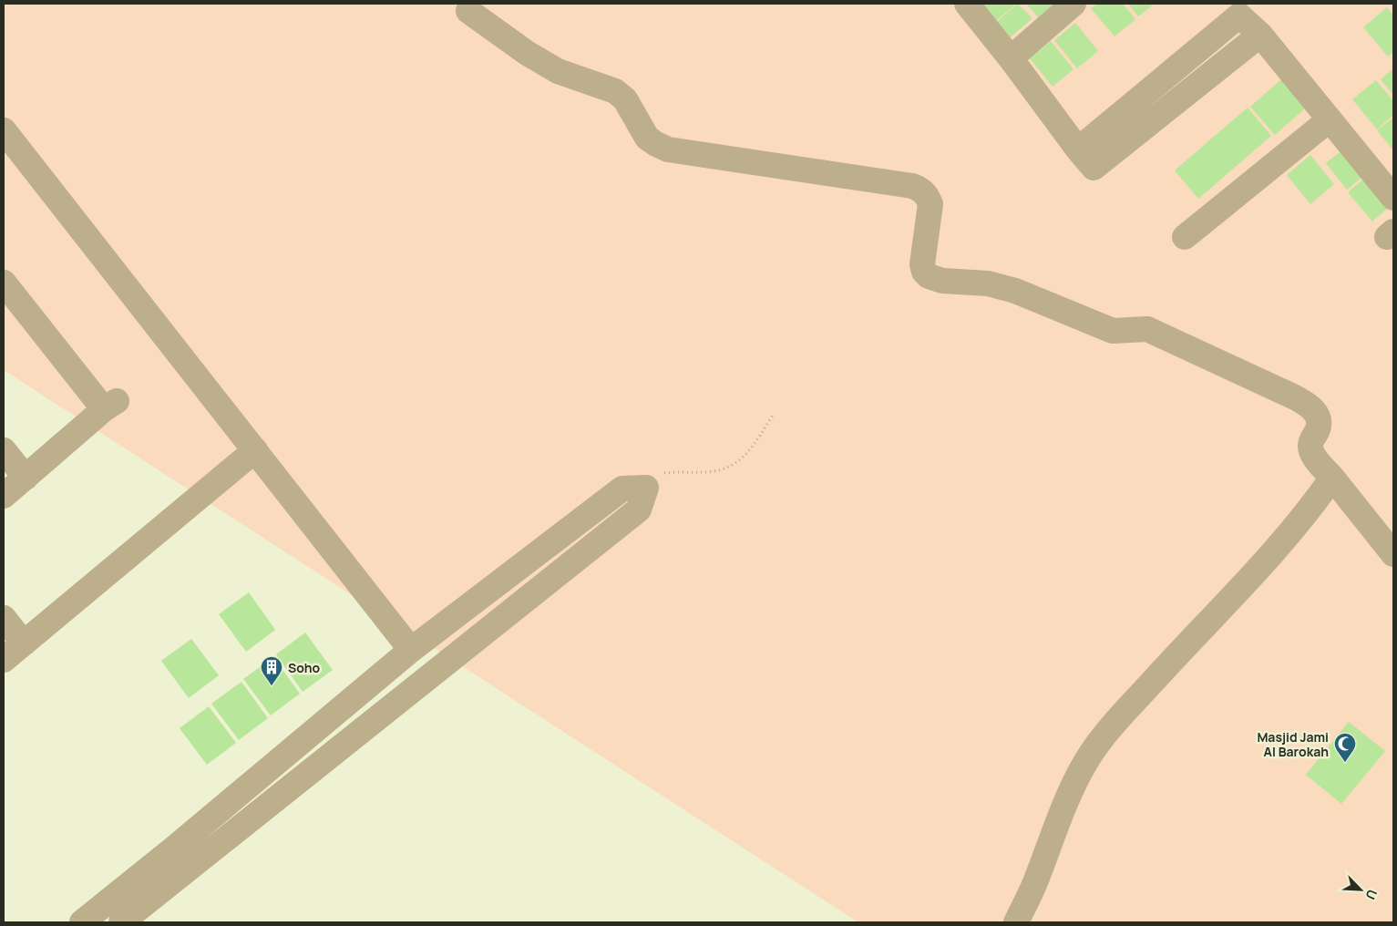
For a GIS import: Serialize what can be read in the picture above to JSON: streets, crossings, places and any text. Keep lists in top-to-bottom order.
{
  "places": {
    "building": ["Soho"],
    "mosque": ["Masjid Jami Al Barokah"]
  },
  "north": "bottom right"
}
